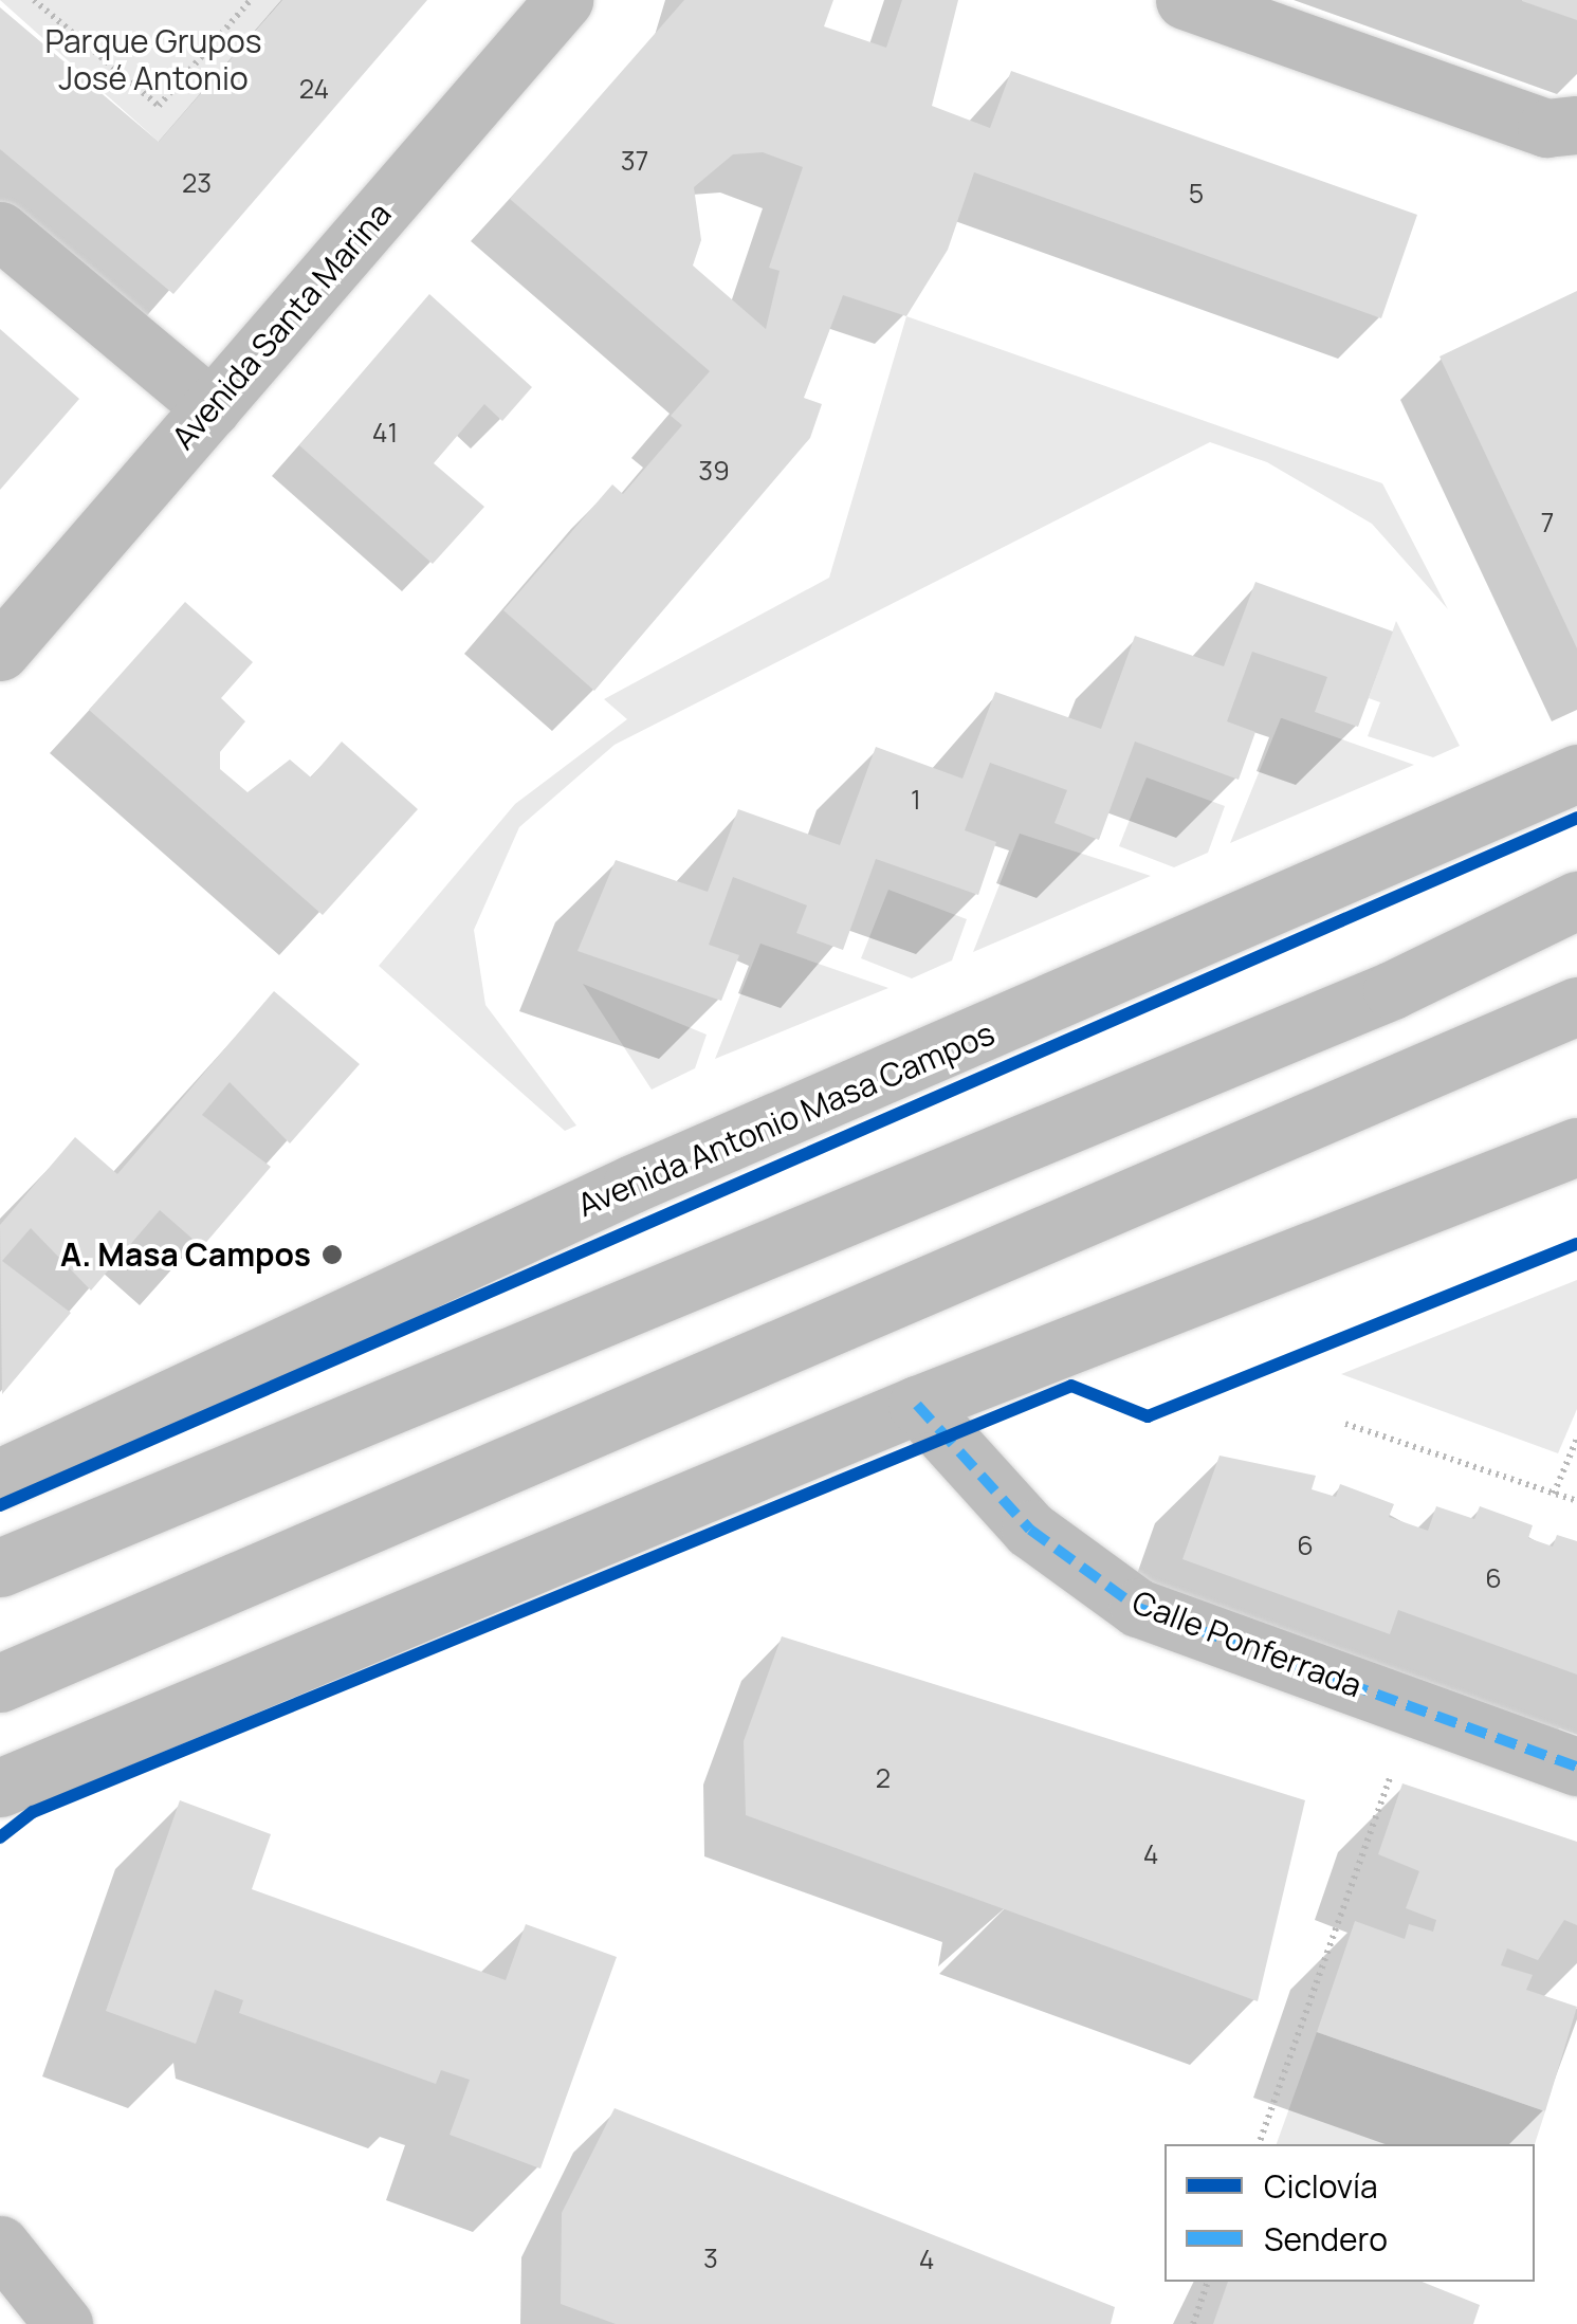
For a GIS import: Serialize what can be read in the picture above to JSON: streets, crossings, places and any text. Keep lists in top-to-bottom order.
{
  "streets": {
    "main road": ["Avenida Santa Marina", "Avenida Antonio Masa Campos", "Calle Ponferrada"]
  },
  "parks": ["Parque Grupos José Antonio"],
  "places": ["A. Masa Campos"],
  "house_numbers": [
    "24",
    "37",
    "23",
    "5",
    "41",
    "39",
    "7",
    "1",
    "6",
    "6",
    "2",
    "4",
    "3",
    "4"
  ],
  "legend": ["Ciclovía", "Sendero"]
}
